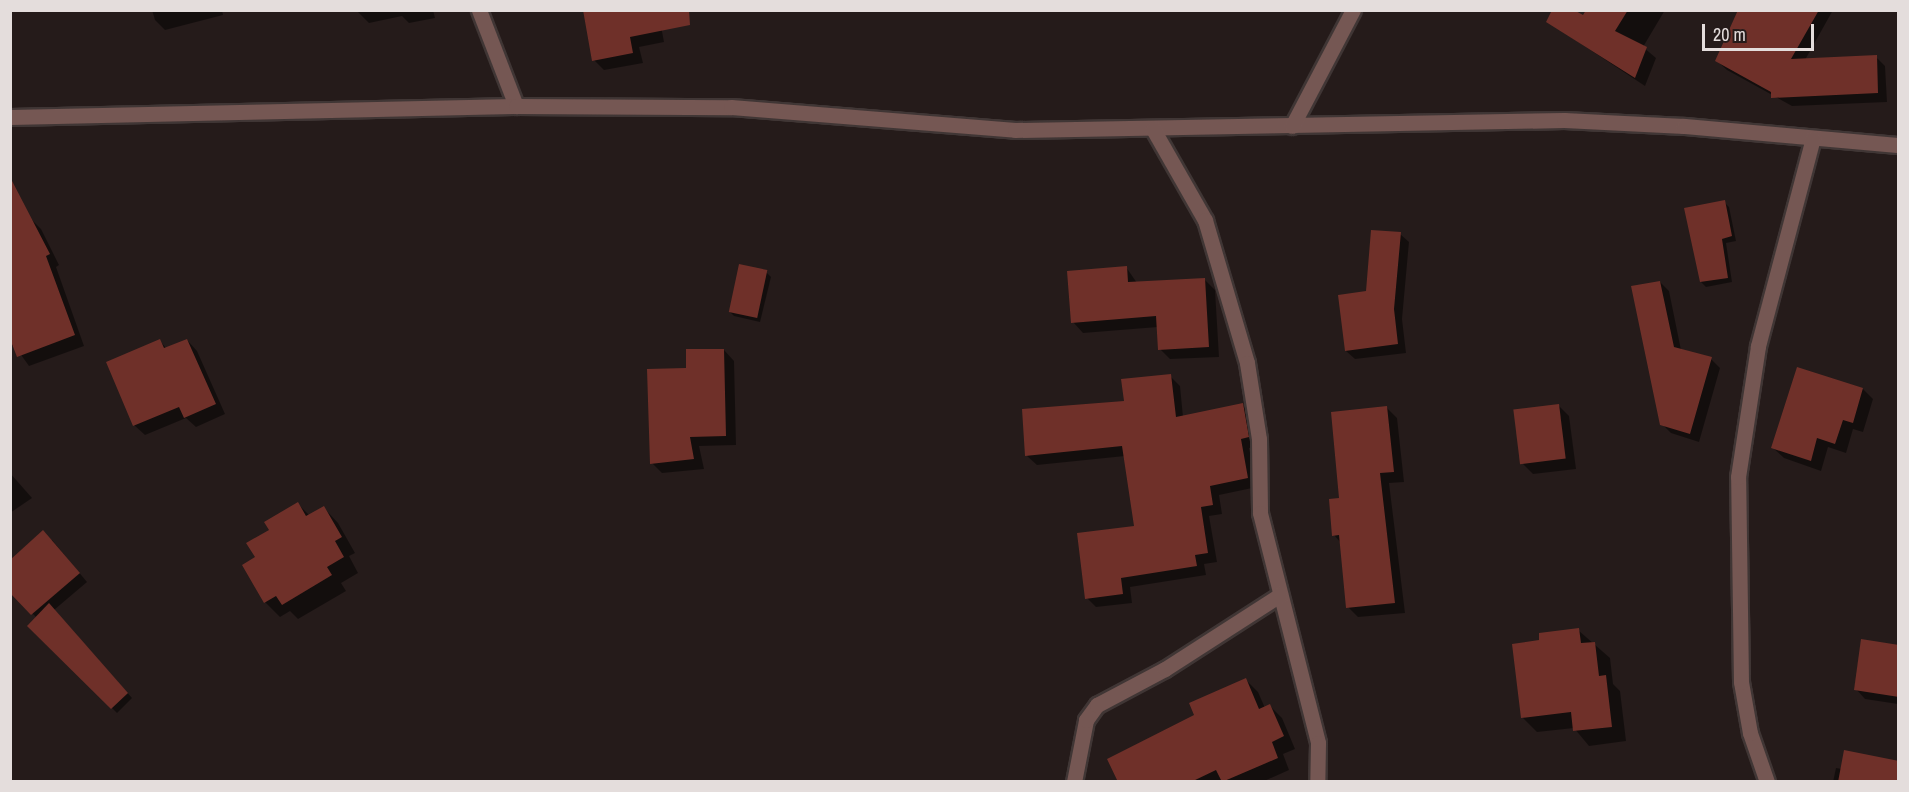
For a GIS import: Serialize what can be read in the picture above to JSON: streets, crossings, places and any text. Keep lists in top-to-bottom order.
{
  "scale_bar": "20 m"
}
